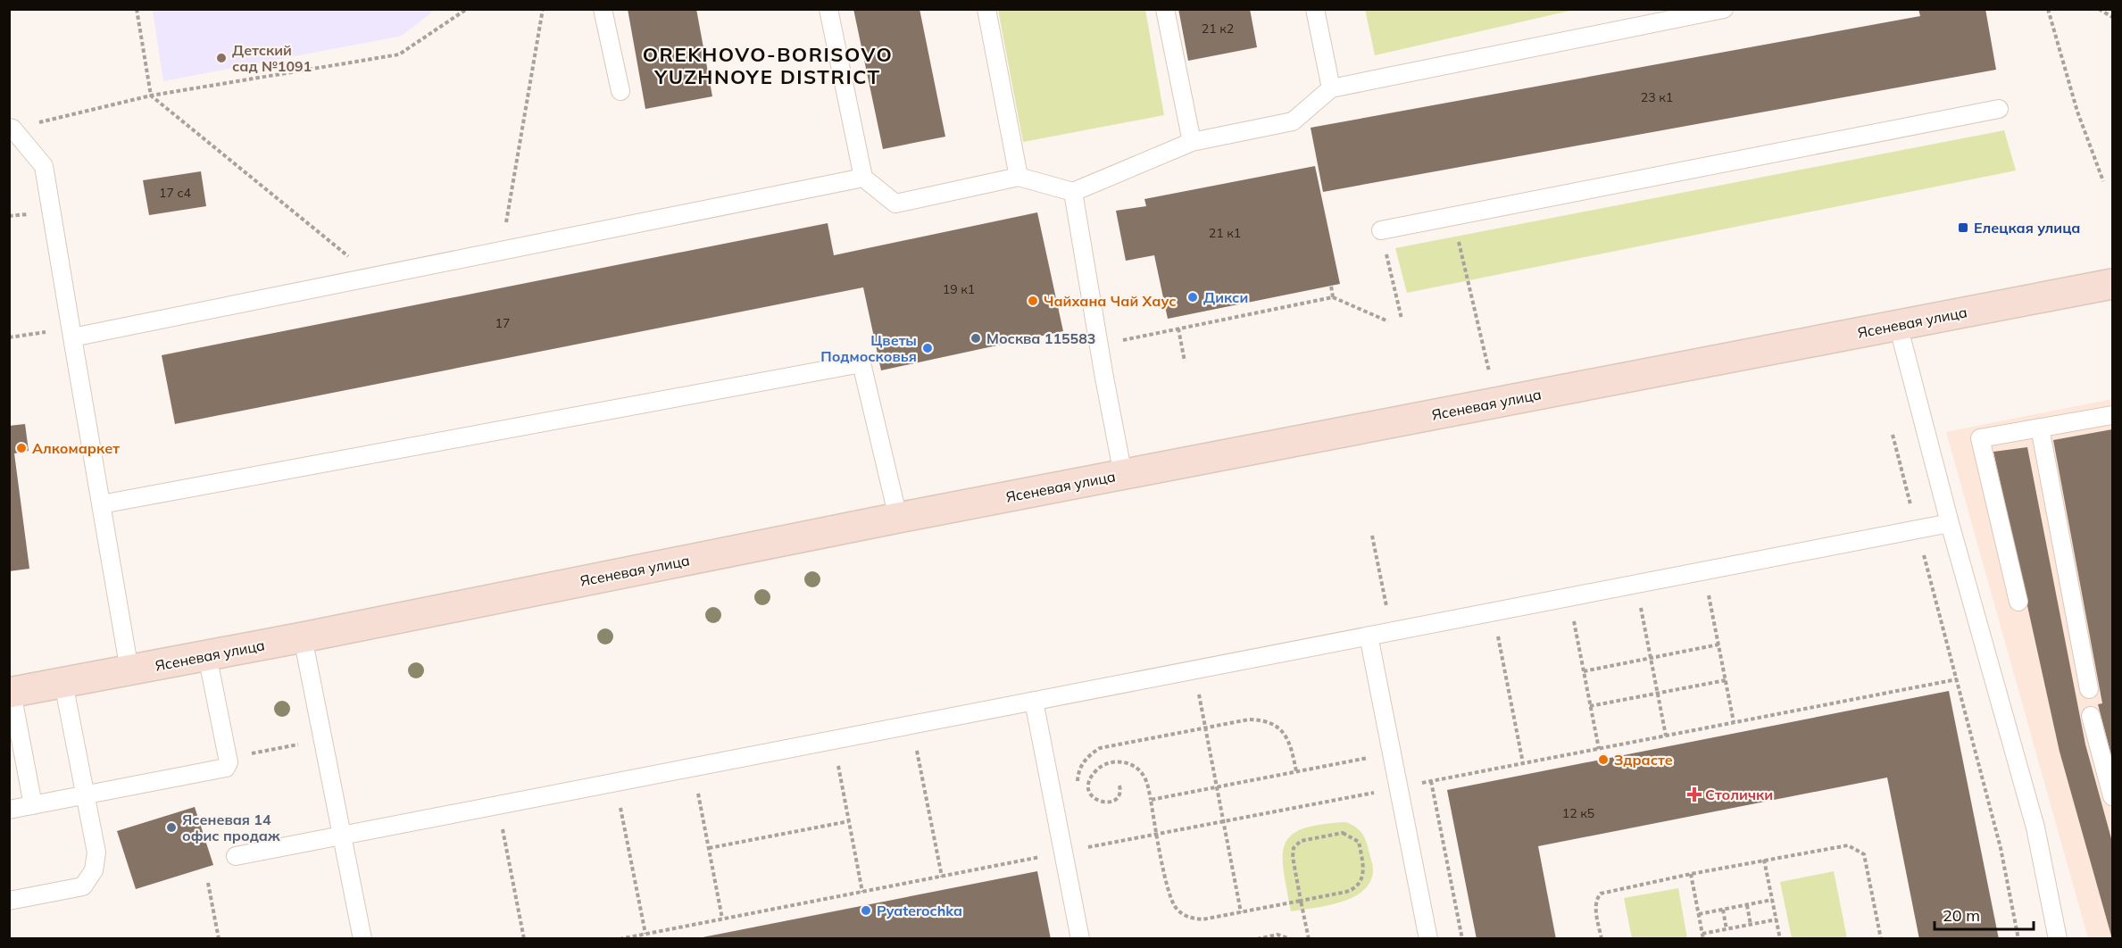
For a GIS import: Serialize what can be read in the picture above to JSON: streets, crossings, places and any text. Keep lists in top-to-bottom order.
{
  "streets": {
    "main road": ["Ясеневая улица"]
  },
  "districts": ["OREKHOVO-BORISOVO YUZHNOYE DISTRICT"],
  "places": {
    "other": [
      "Детский сад №1091",
      "Дикси",
      "Чайхана Чай Хаус",
      "Москва 115583",
      "Цветы Подмосковья",
      "Алкомаркет",
      "Здрасте",
      "Ясеневая 14 офис продаж",
      "Pyaterochka"
    ],
    "transit": ["Елецкая улица"],
    "health": ["Столички"]
  },
  "house_numbers": [
    "21 к2",
    "23 к1",
    "17 с4",
    "21 к1",
    "19 к1",
    "17",
    "12 к5"
  ],
  "scale_bar": "20 m"
}
